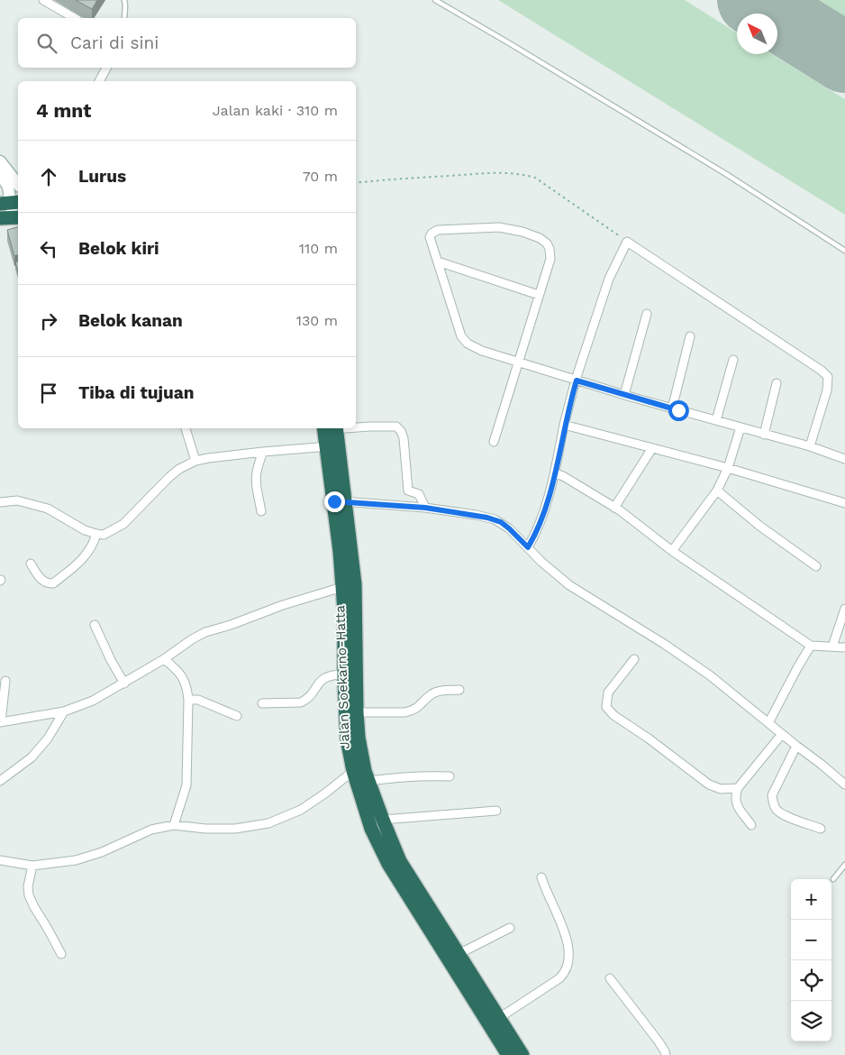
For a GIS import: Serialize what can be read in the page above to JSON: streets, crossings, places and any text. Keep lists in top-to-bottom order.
{
  "streets": {
    "highway": ["Jalan Soekarno-Hatta"]
  },
  "north": "top left",
  "page": {
    "search": "Cari di sini",
    "heading": ["4 mnt", "Jalan kaki · 310 m"],
    "list": [
      ["Lurus", "70 m"],
      ["Belok kiri", "110 m"],
      ["Belok kanan", "130 m"],
      "Tiba di tujuan"
    ],
    "map_buttons": ["+", "−"]
  }
}
